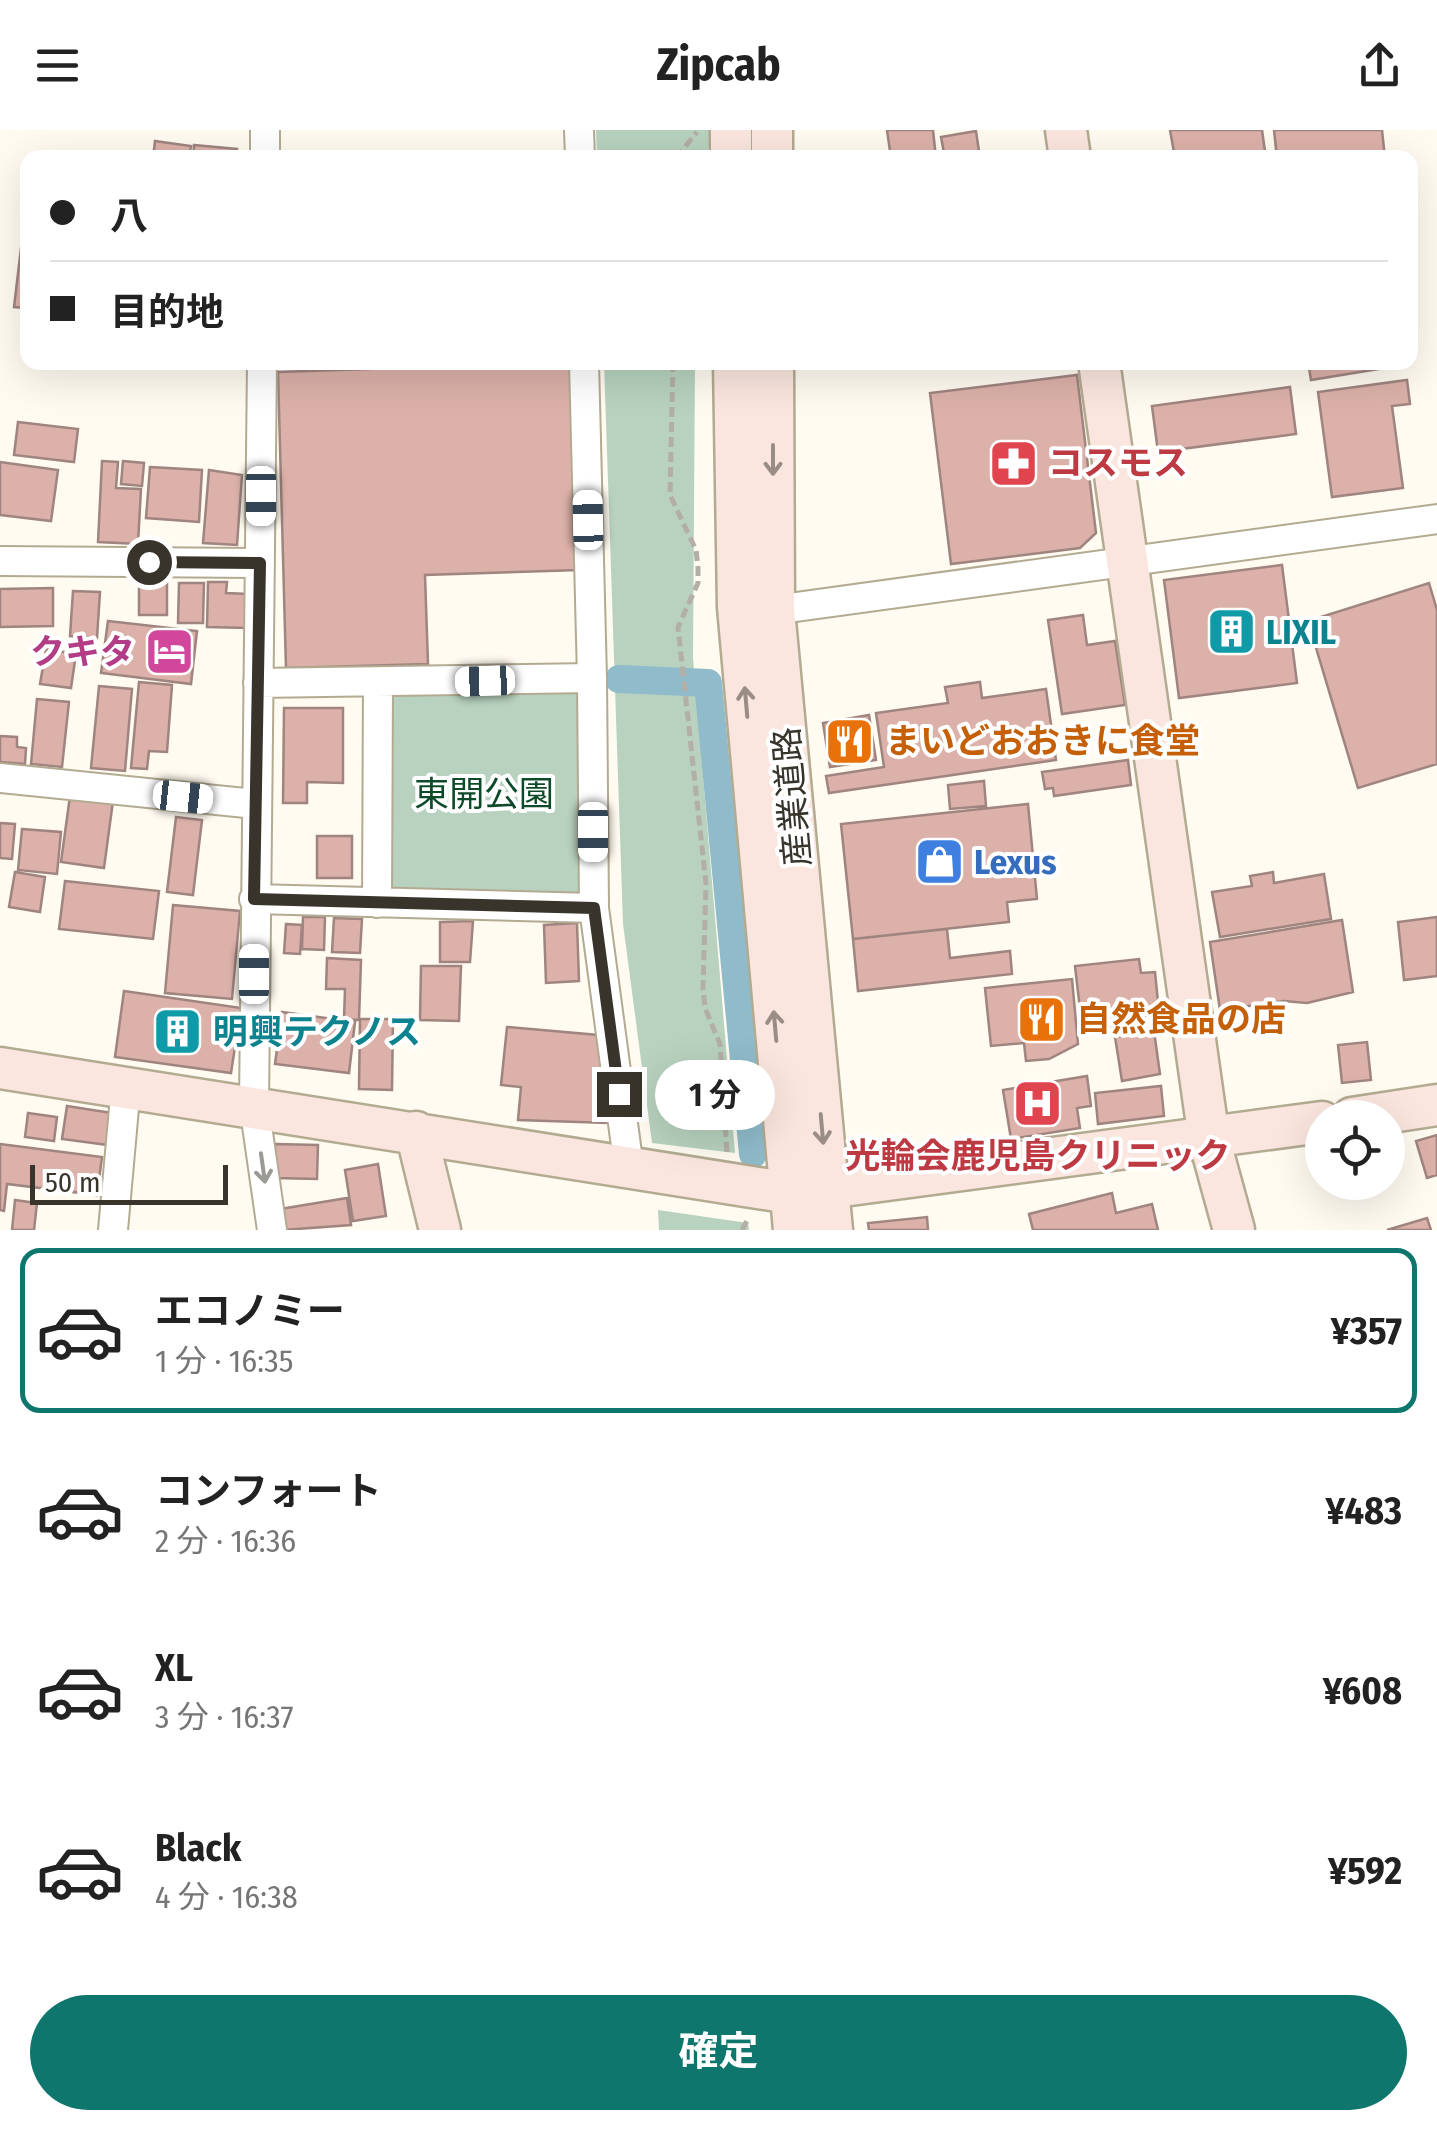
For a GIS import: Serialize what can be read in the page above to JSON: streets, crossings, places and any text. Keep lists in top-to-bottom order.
{
  "streets": {
    "street": ["産業道路"]
  },
  "parks": ["東開公園"],
  "places": {
    "pharmacy": ["コスモス"],
    "building": ["LIXIL", "明興テクノス"],
    "hotel": ["クキタ"],
    "restaurant": ["まいどおおきに食堂", "自然食品の店"],
    "shop": ["Lexus"],
    "hospital": ["光輪会鹿児島クリニック"]
  },
  "scale_bar": "50 m",
  "page": {
    "header": "Zipcab",
    "banner": ["八", "目的地"],
    "bubble": "1 分",
    "scale": "50 m",
    "list": [
      {
        "name": "エコノミー",
        "note": "1 分 · 16:35",
        "value": "¥357"
      },
      {
        "name": "コンフォート",
        "note": "2 分 · 16:36",
        "value": "¥483"
      },
      {
        "name": "XL",
        "note": "3 分 · 16:37",
        "value": "¥608"
      },
      {
        "name": "Black",
        "note": "4 分 · 16:38",
        "value": "¥592"
      }
    ],
    "buttons": "確定"
  }
}
